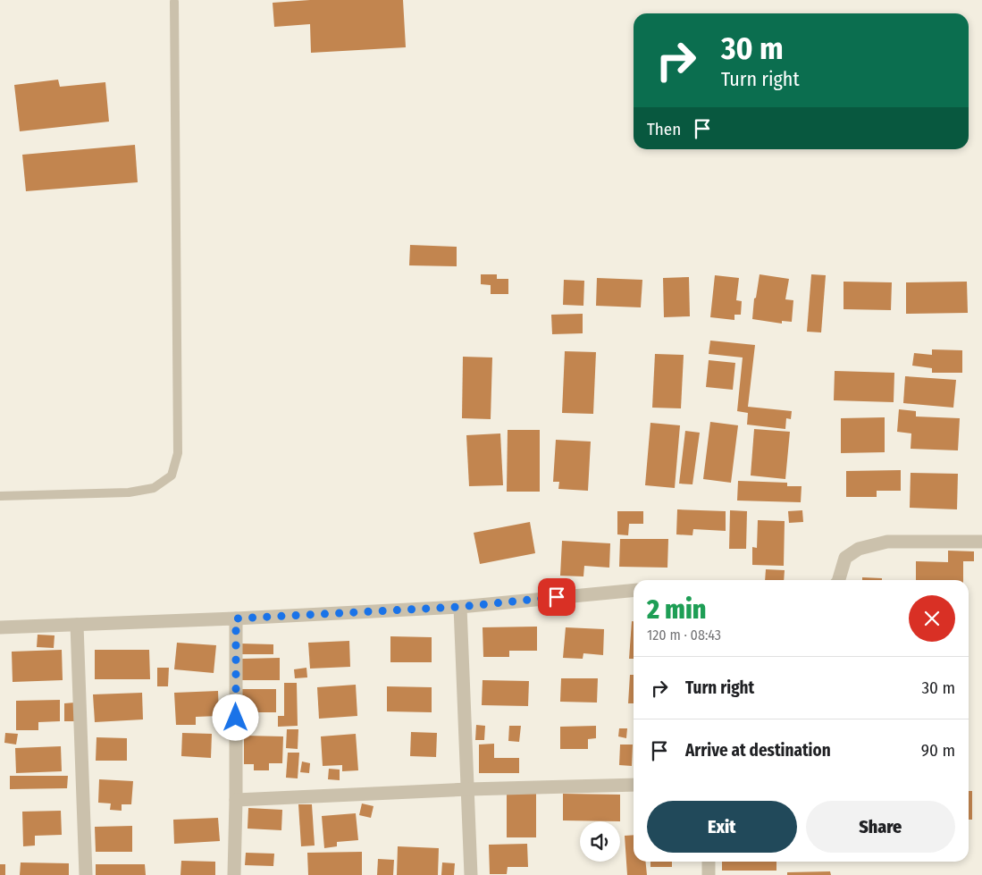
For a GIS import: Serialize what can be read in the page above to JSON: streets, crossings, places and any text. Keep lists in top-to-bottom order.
{
  "page": {
    "turn": ["30 m", "Turn right"],
    "then": "Then",
    "heading": ["2 min", "120 m · 08:43"],
    "list": [
      {
        "name": "Turn right",
        "value": "30 m"
      },
      {
        "name": "Arrive at destination",
        "value": "90 m"
      }
    ],
    "buttons": ["Exit", "Share"]
  }
}
